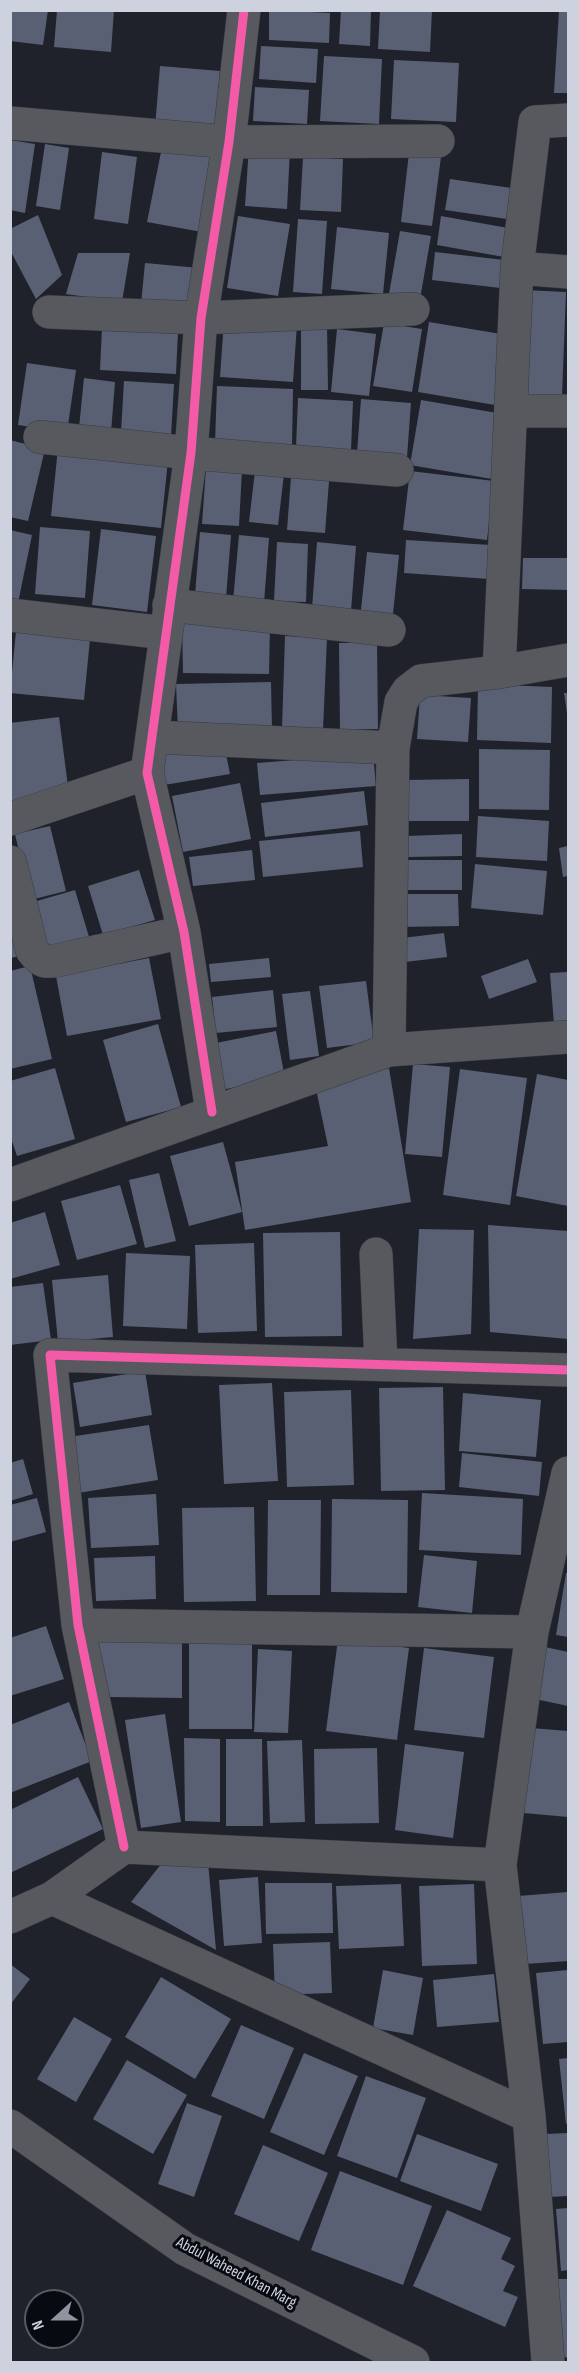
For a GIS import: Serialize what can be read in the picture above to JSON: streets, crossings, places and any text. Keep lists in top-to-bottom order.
{
  "streets": {
    "street": ["Abdul Waheed Khan Marg"]
  },
  "north": "left"
}
